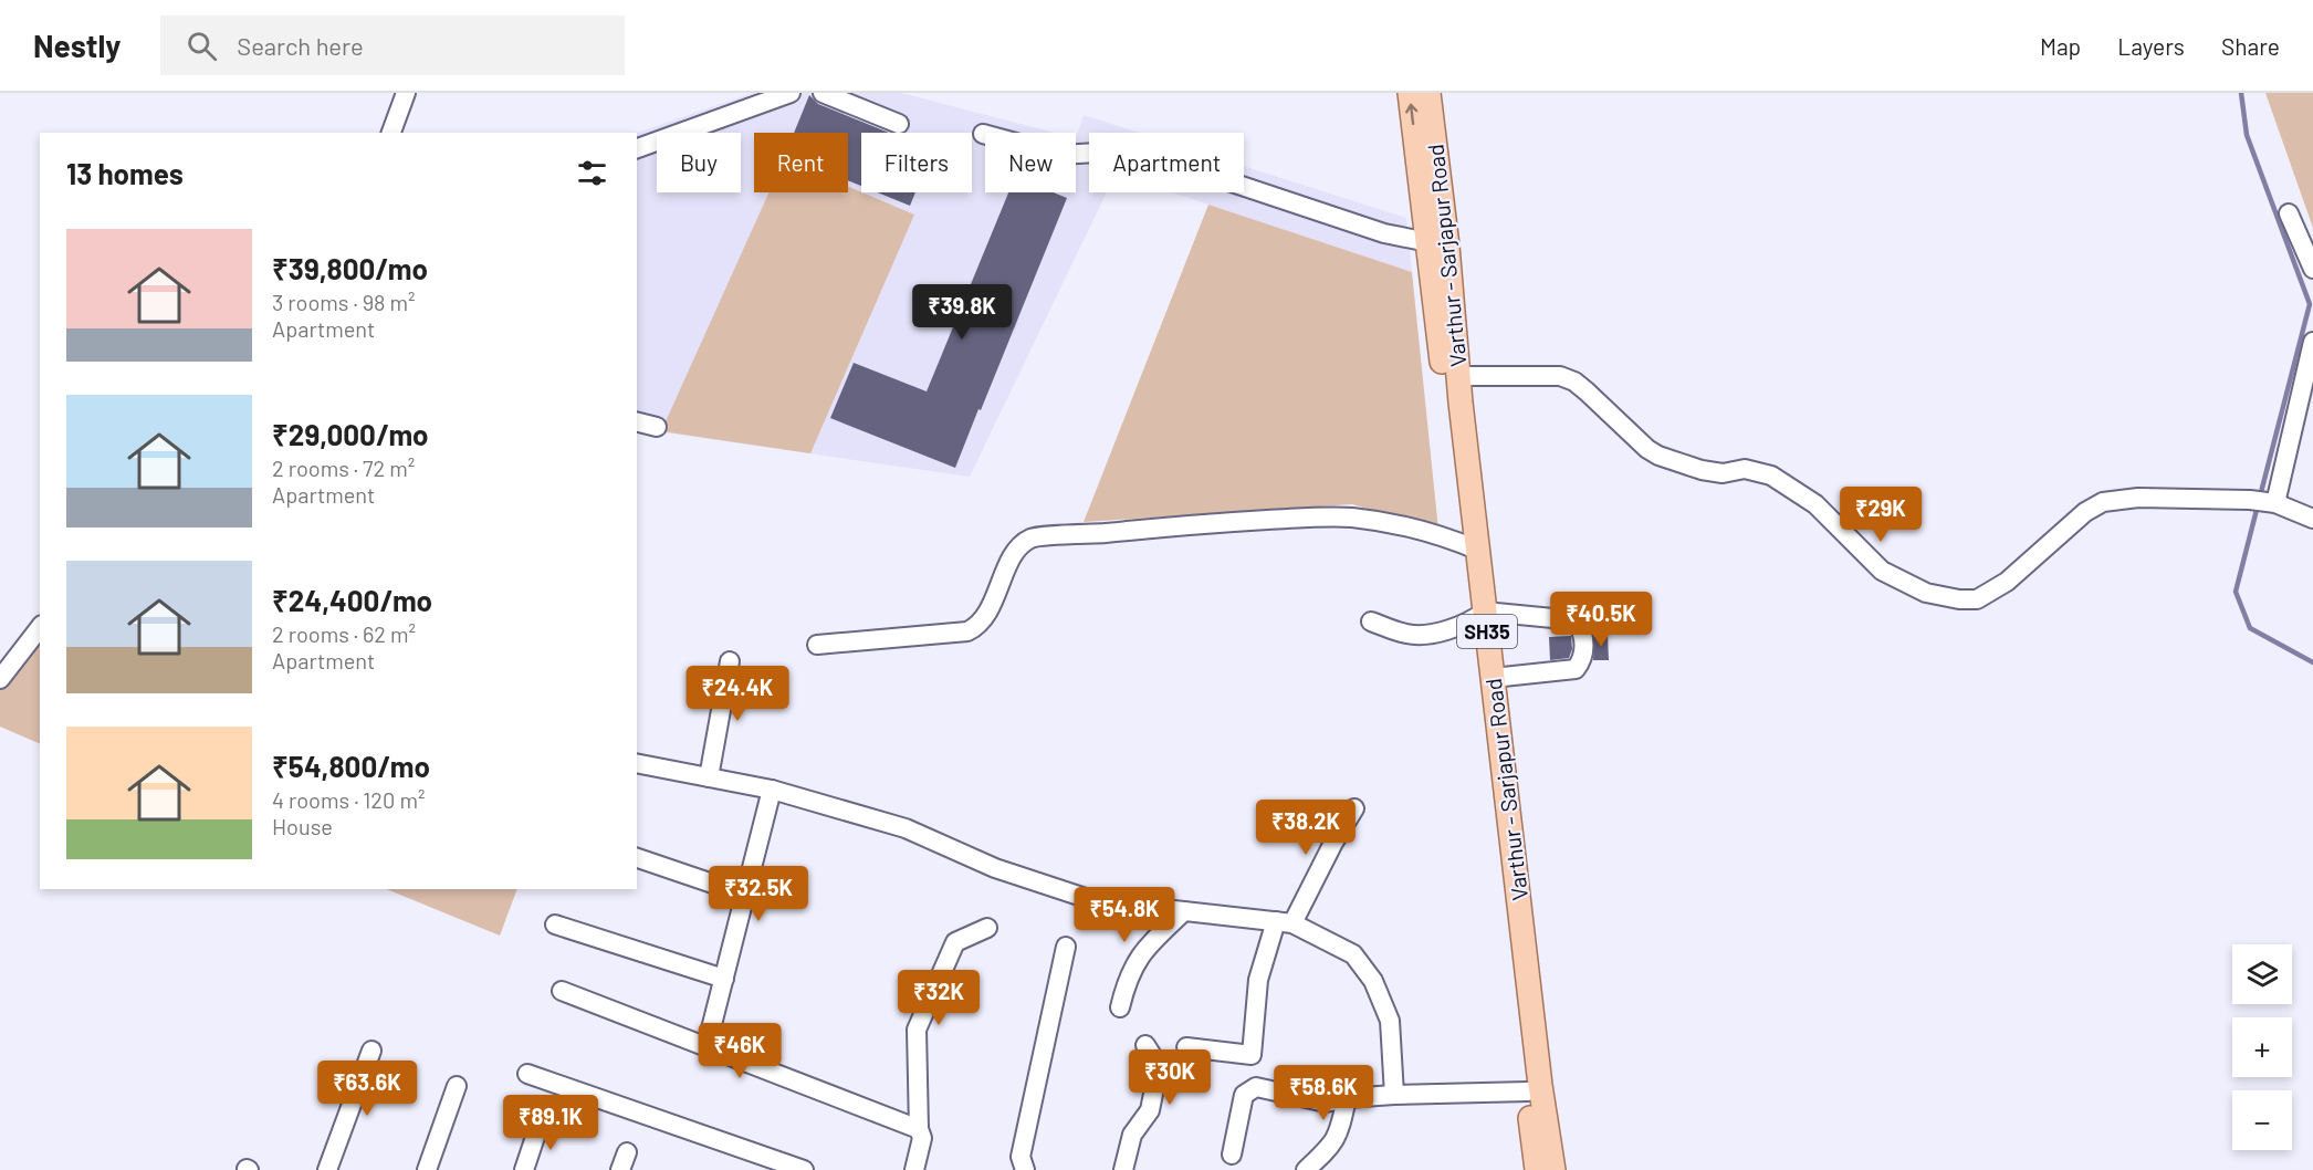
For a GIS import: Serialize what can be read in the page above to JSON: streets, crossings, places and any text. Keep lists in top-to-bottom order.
{
  "streets": {
    "main road": ["Varthur - Sarjapur Road", "SH35"]
  },
  "page": {
    "header": "Nestly",
    "search": "Search here",
    "nav": ["Map", "Layers", "Share"],
    "chip": [
      "Buy",
      "Rent",
      "Filters",
      "New",
      "Apartment"
    ],
    "heading": "13 homes",
    "list": [
      {
        "name": "₹39,800/mo",
        "note": "3 rooms · 98 m² · Apartment"
      },
      {
        "name": "₹29,000/mo",
        "note": "2 rooms · 72 m² · Apartment"
      },
      {
        "name": "₹24,400/mo",
        "note": "2 rooms · 62 m² · Apartment"
      },
      {
        "name": "₹54,800/mo",
        "note": "4 rooms · 120 m² · House"
      }
    ],
    "price": [
      "₹39.8K",
      "₹29K",
      "₹40.5K",
      "₹24.4K",
      "₹38.2K",
      "₹32.5K",
      "₹54.8K",
      "₹32K",
      "₹46K",
      "₹30K",
      "₹63.6K",
      "₹58.6K",
      "₹89.1K"
    ],
    "map_buttons": ["+", "−"]
  }
}
